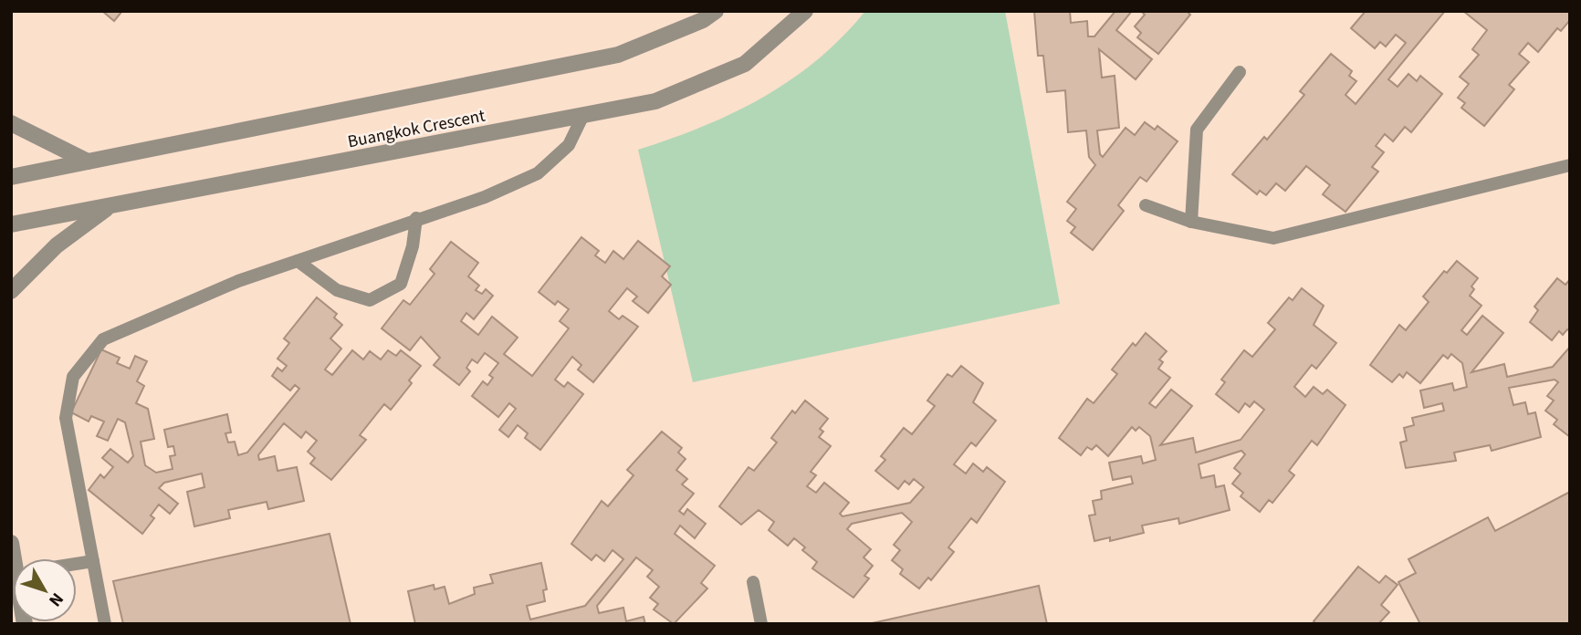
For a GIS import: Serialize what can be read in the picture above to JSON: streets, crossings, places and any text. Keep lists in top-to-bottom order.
{
  "streets": {
    "street": ["Buangkok Crescent"]
  },
  "north": "bottom right"
}
